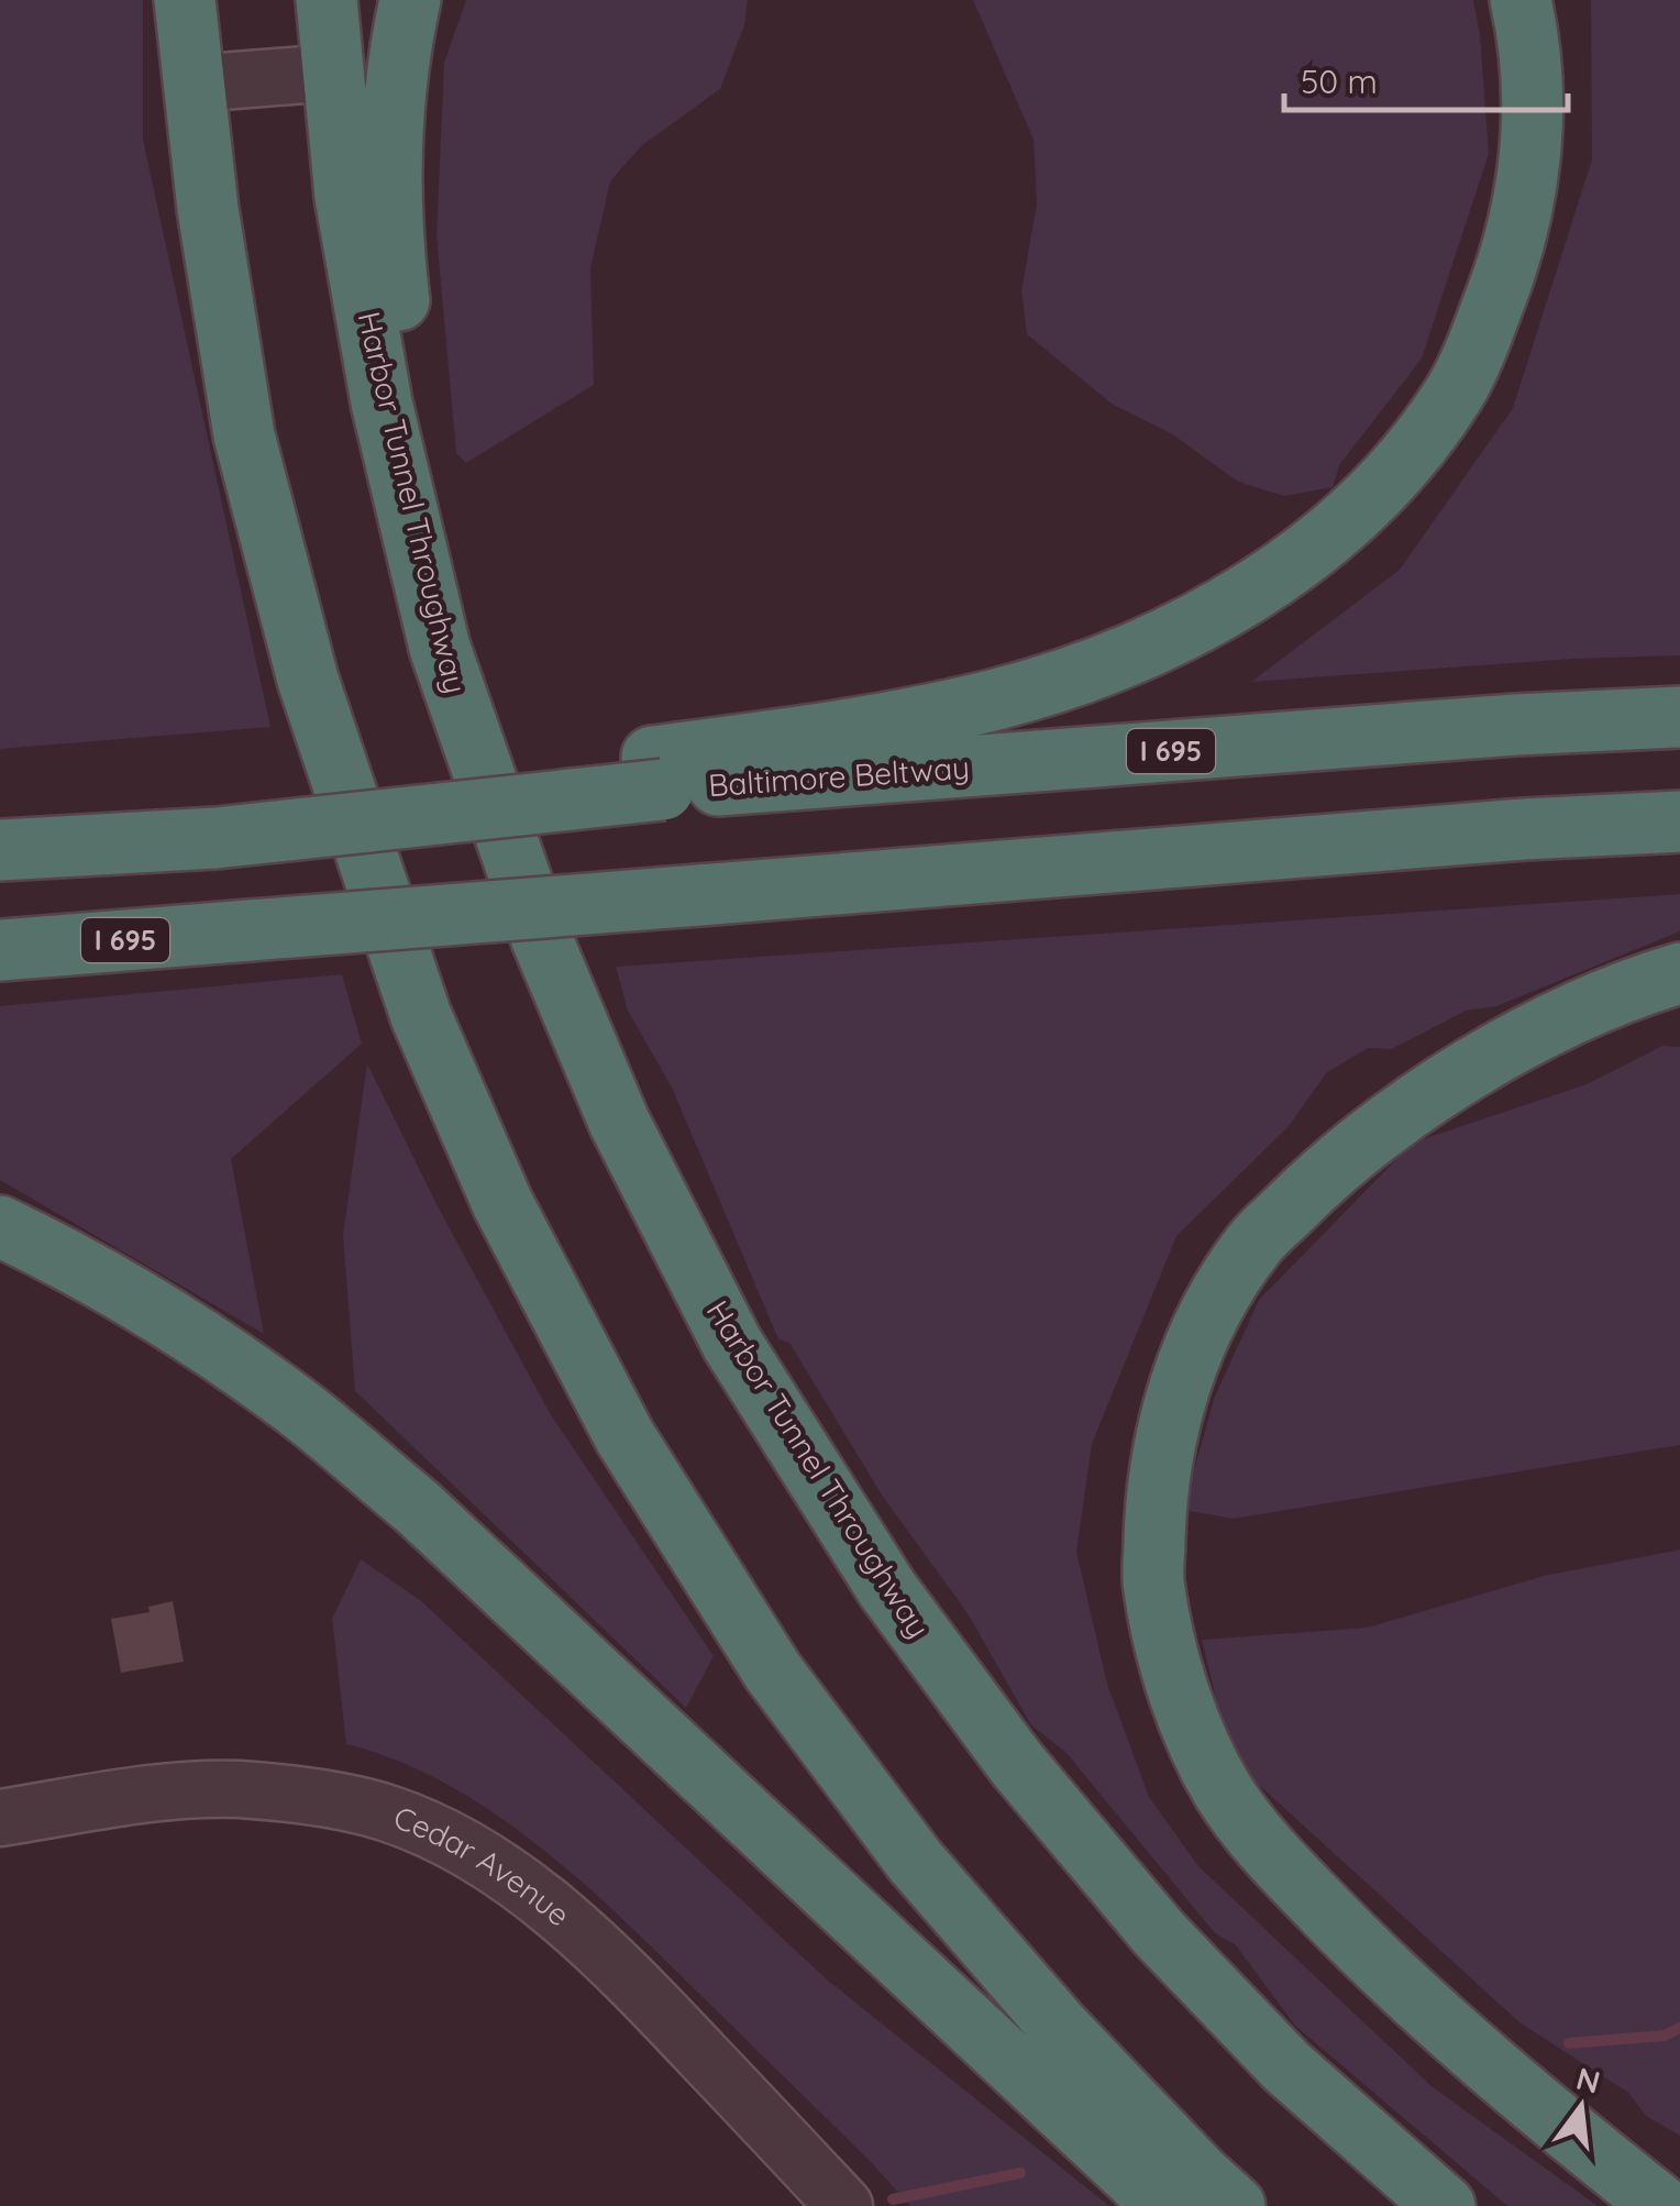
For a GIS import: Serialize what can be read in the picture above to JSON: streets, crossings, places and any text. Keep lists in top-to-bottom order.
{
  "streets": {
    "highway": ["Harbor Tunnel Throughway", "I 695", "Baltimore Beltway"],
    "street": ["Cedar Avenue"]
  },
  "scale_bar": "50 m",
  "north": "top"
}
